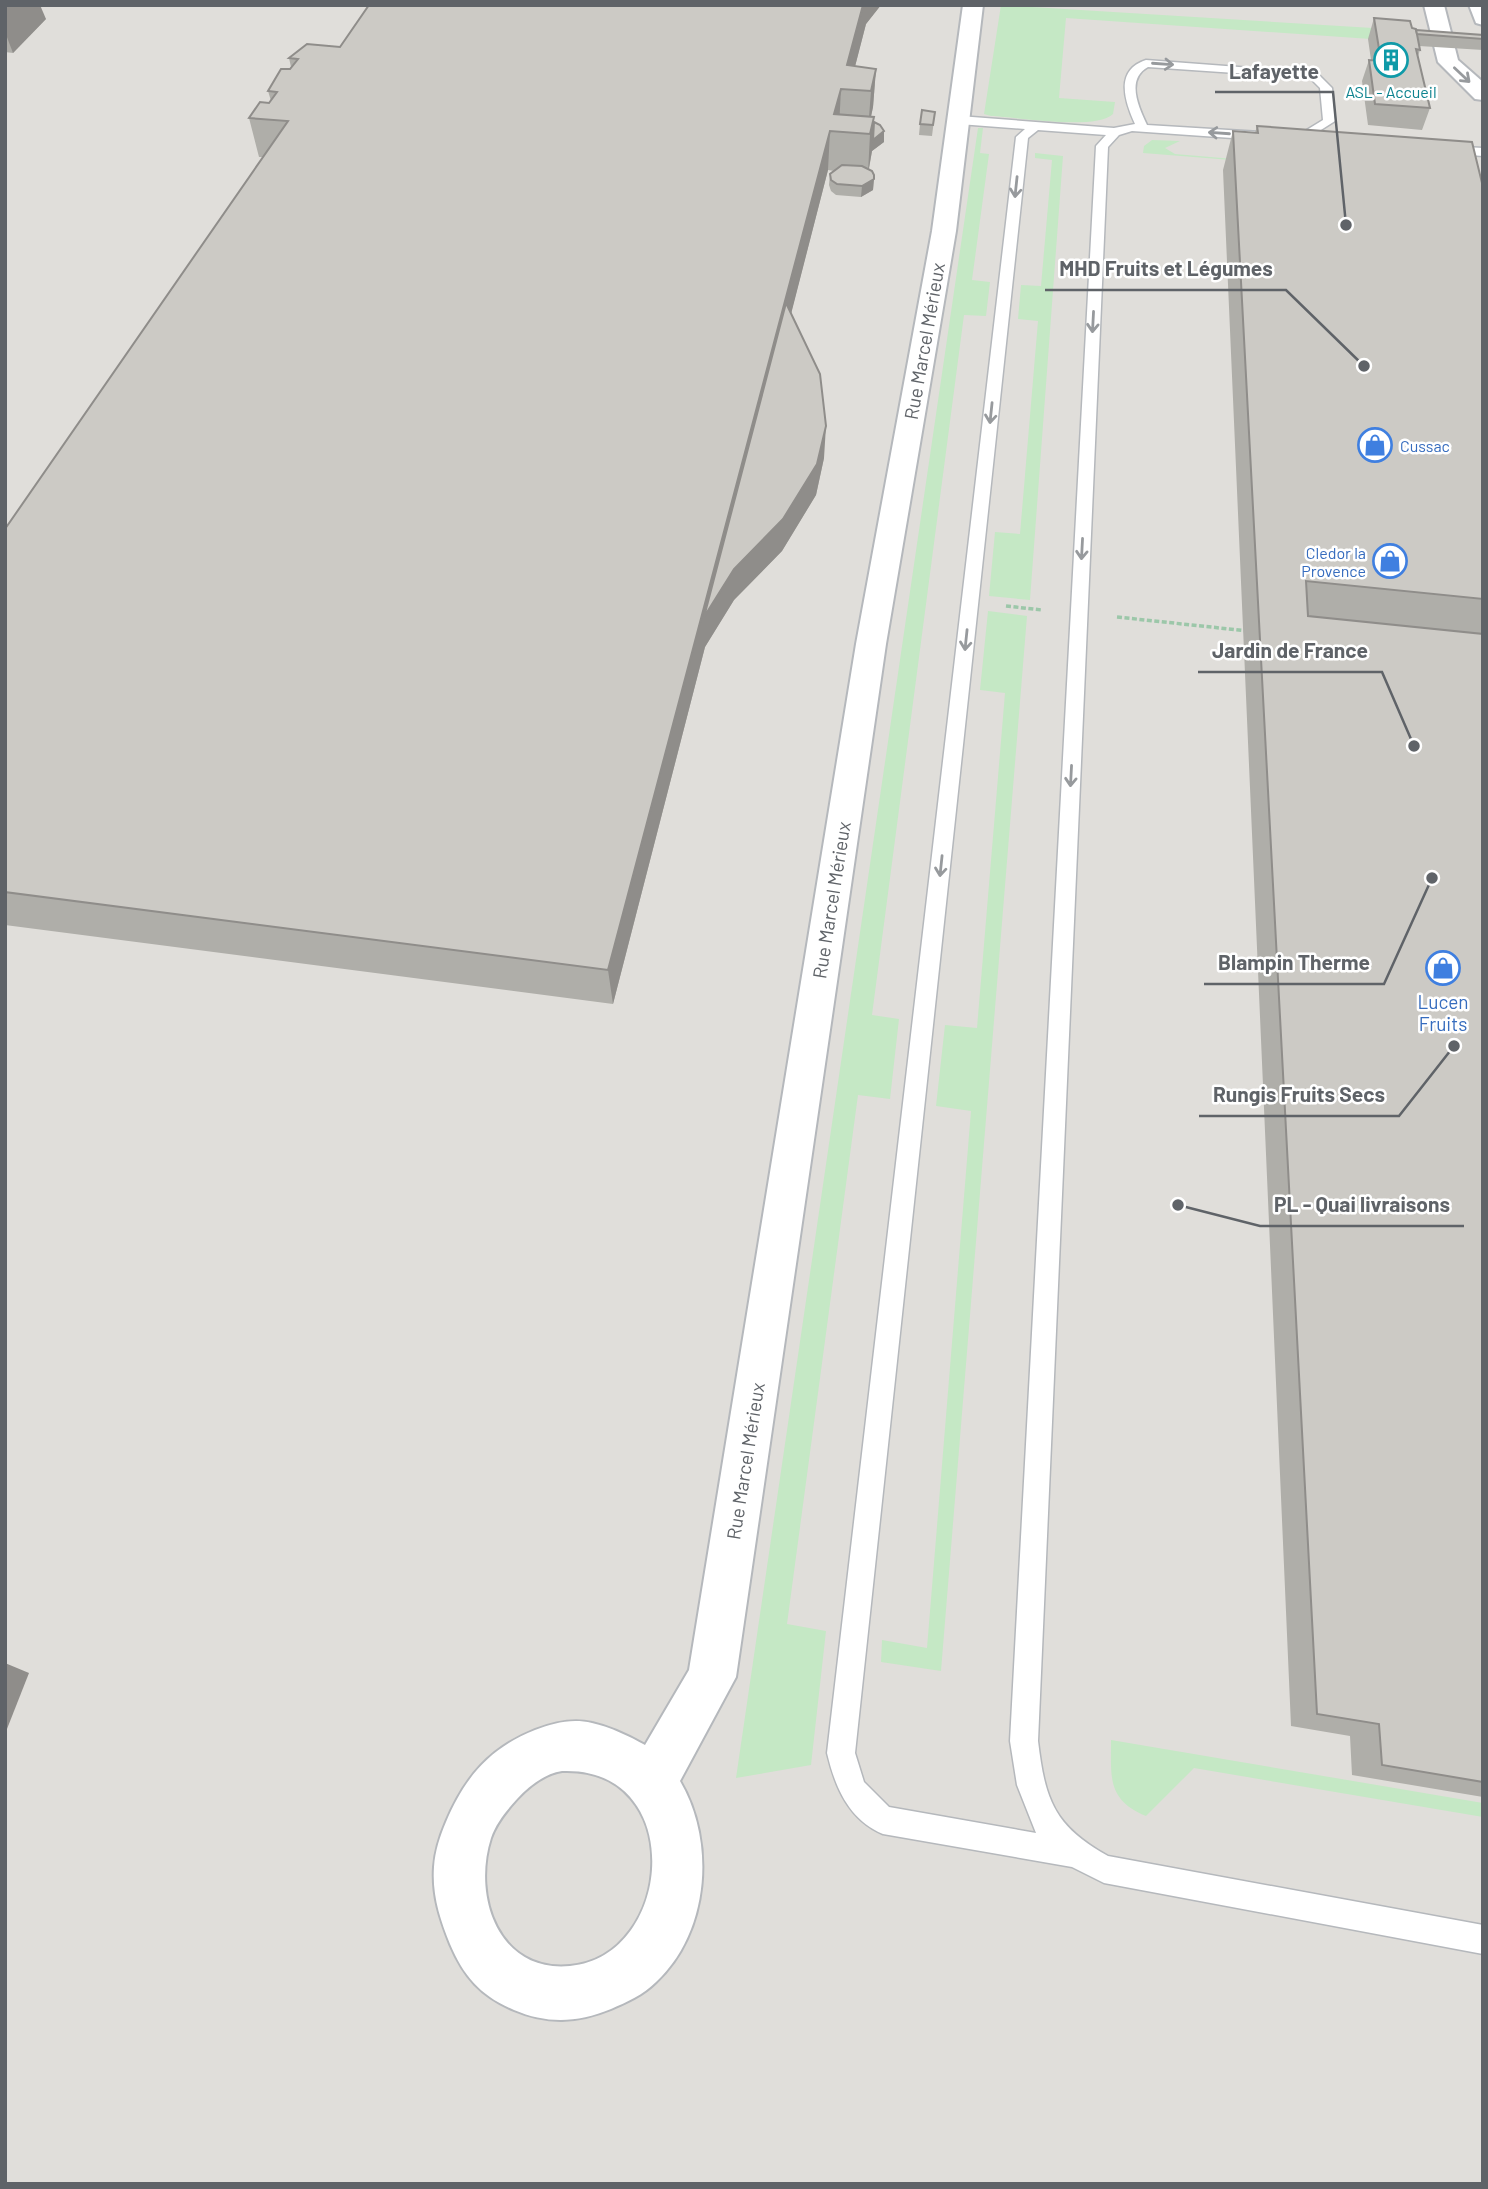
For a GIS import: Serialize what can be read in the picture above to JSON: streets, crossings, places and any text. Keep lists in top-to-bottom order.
{
  "streets": {
    "street": ["Rue Marcel Mérieux"]
  },
  "places": {
    "building": ["ASL - Accueil"],
    "other": [
      "Lafayette",
      "MHD Fruits et Légumes",
      "Jardin de France",
      "Blampin Therme",
      "Rungis Fruits Secs",
      "PL - Quai livraisons"
    ],
    "shop": ["Cussac", "Cledor la Provence", "Lucen Fruits"]
  }
}
